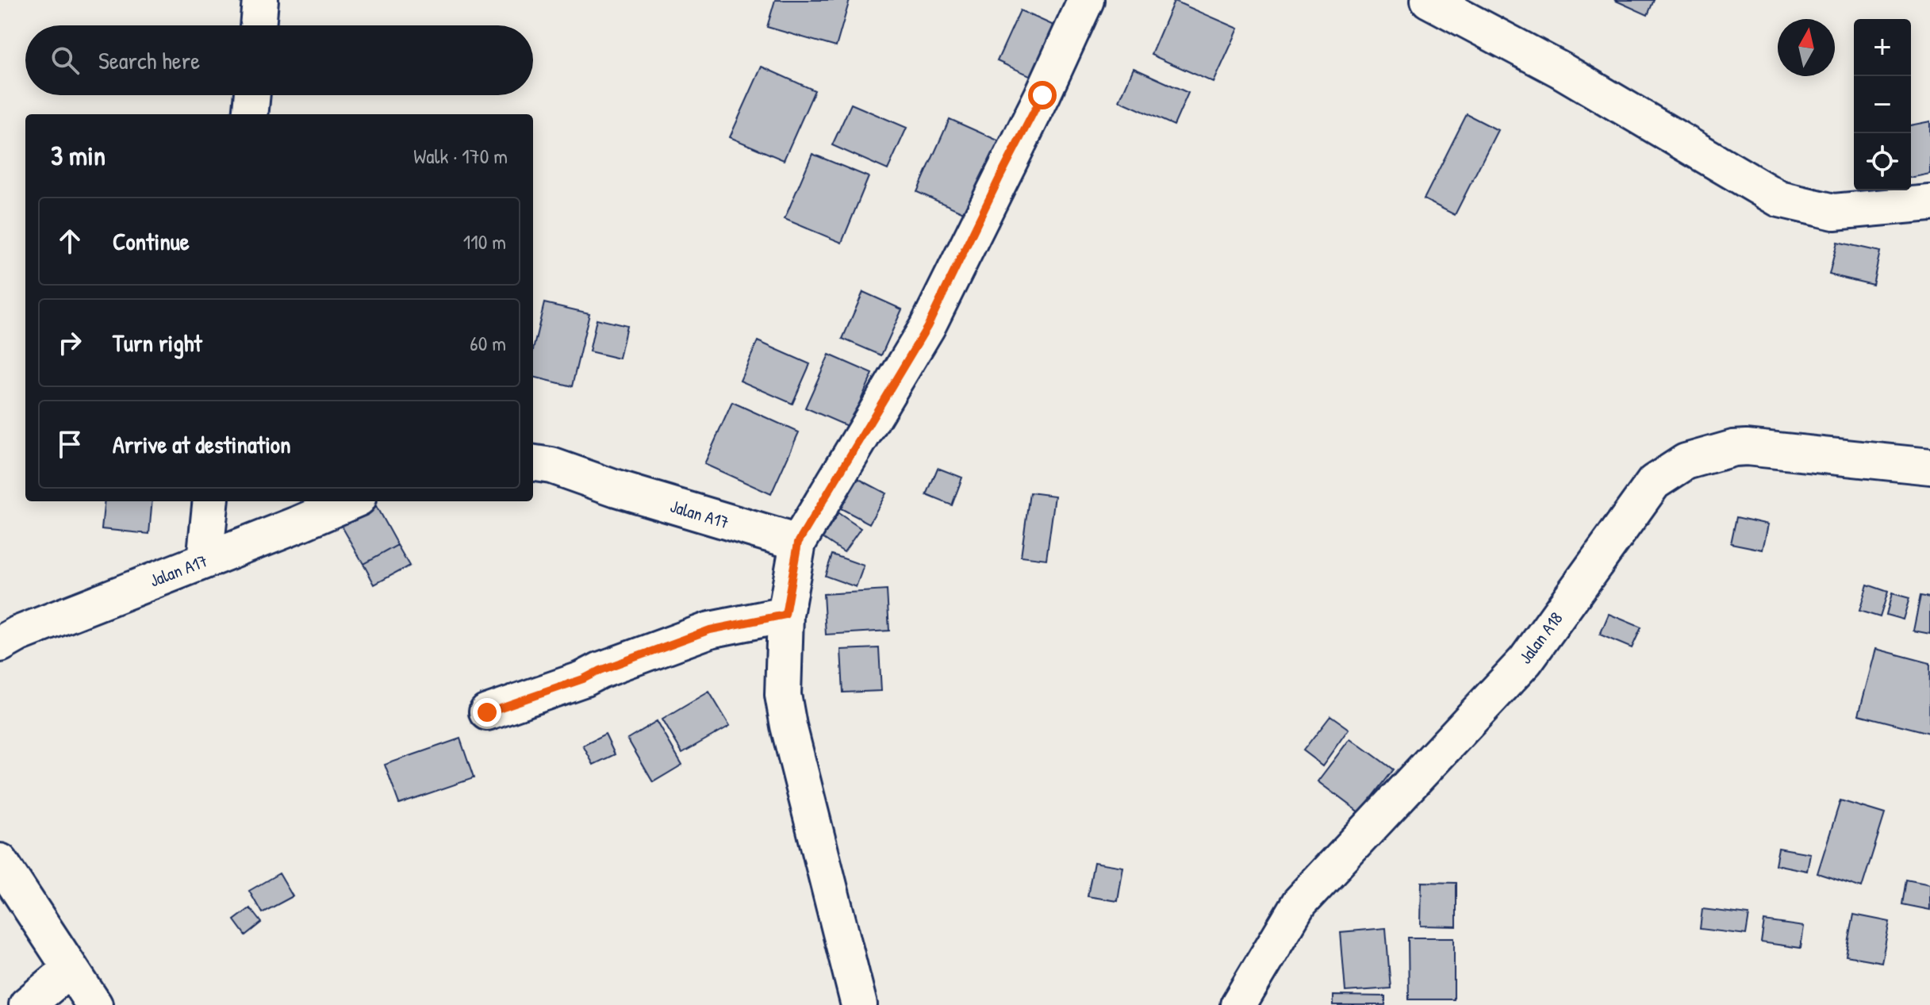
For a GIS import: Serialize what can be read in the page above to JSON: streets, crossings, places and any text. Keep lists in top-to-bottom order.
{
  "streets": {
    "street": ["Jalan A17", "Jalan A18"]
  },
  "north": "top",
  "page": {
    "map_buttons": ["+", "−"],
    "search": "Search here",
    "heading": ["3 min", "Walk · 170 m"],
    "list": [
      ["Continue", "110 m"],
      ["Turn right", "60 m"],
      "Arrive at destination"
    ]
  }
}
